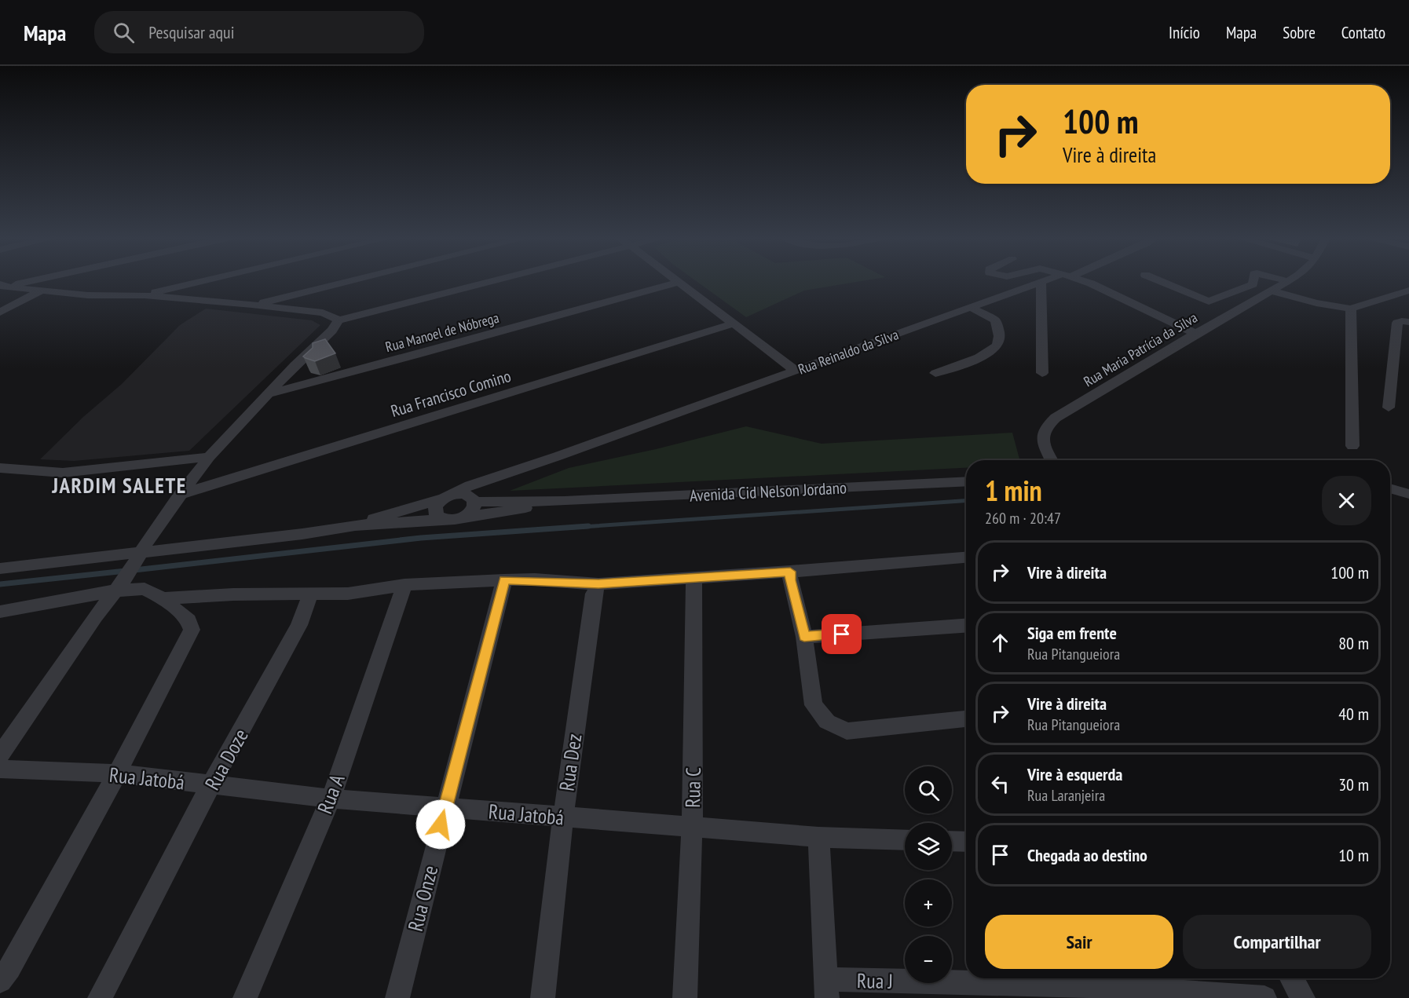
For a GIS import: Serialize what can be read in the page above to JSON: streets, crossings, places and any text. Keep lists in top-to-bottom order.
{
  "streets": {
    "street": [
      "Rua Manoel de Nóbrega",
      "Rua Maria Patrícia da Silva",
      "Rua Reinaldo da Silva",
      "Rua Francisco Comino",
      "Avenida Cid Nelson Jordano",
      "Rua Doze",
      "Rua Dez",
      "Rua Jatobá",
      "Rua C",
      "Rua A",
      "Rua Onze",
      "Rua J"
    ]
  },
  "crossings": [
    ["Rua Reinaldo da Silva", "Avenida Cid Nelson Jordano"],
    ["Rua Doze", "Rua Jatobá"],
    ["Rua Dez", "Rua Jatobá"],
    ["Rua Jatobá", "Rua C"],
    ["Rua Jatobá", "Rua A"],
    ["Rua Jatobá", "Rua Onze"]
  ],
  "districts": ["JARDIM SALETE"],
  "page": {
    "header": "Mapa",
    "search": "Pesquisar aqui",
    "nav": [
      "Início",
      "Mapa",
      "Sobre",
      "Contato"
    ],
    "turn": ["100 m", "Vire à direita"],
    "heading": ["1 min", "260 m · 20:47"],
    "list": [
      {
        "name": "Vire à direita",
        "value": "100 m"
      },
      {
        "name": "Siga em frente",
        "note": "Rua Pitangueiora",
        "value": "80 m"
      },
      {
        "name": "Vire à direita",
        "note": "Rua Pitangueiora",
        "value": "40 m"
      },
      {
        "name": "Vire à esquerda",
        "note": "Rua Laranjeira",
        "value": "30 m"
      },
      {
        "name": "Chegada ao destino",
        "value": "10 m"
      }
    ],
    "map_buttons": ["+", "−"],
    "buttons": ["Sair", "Compartilhar"]
  }
}
